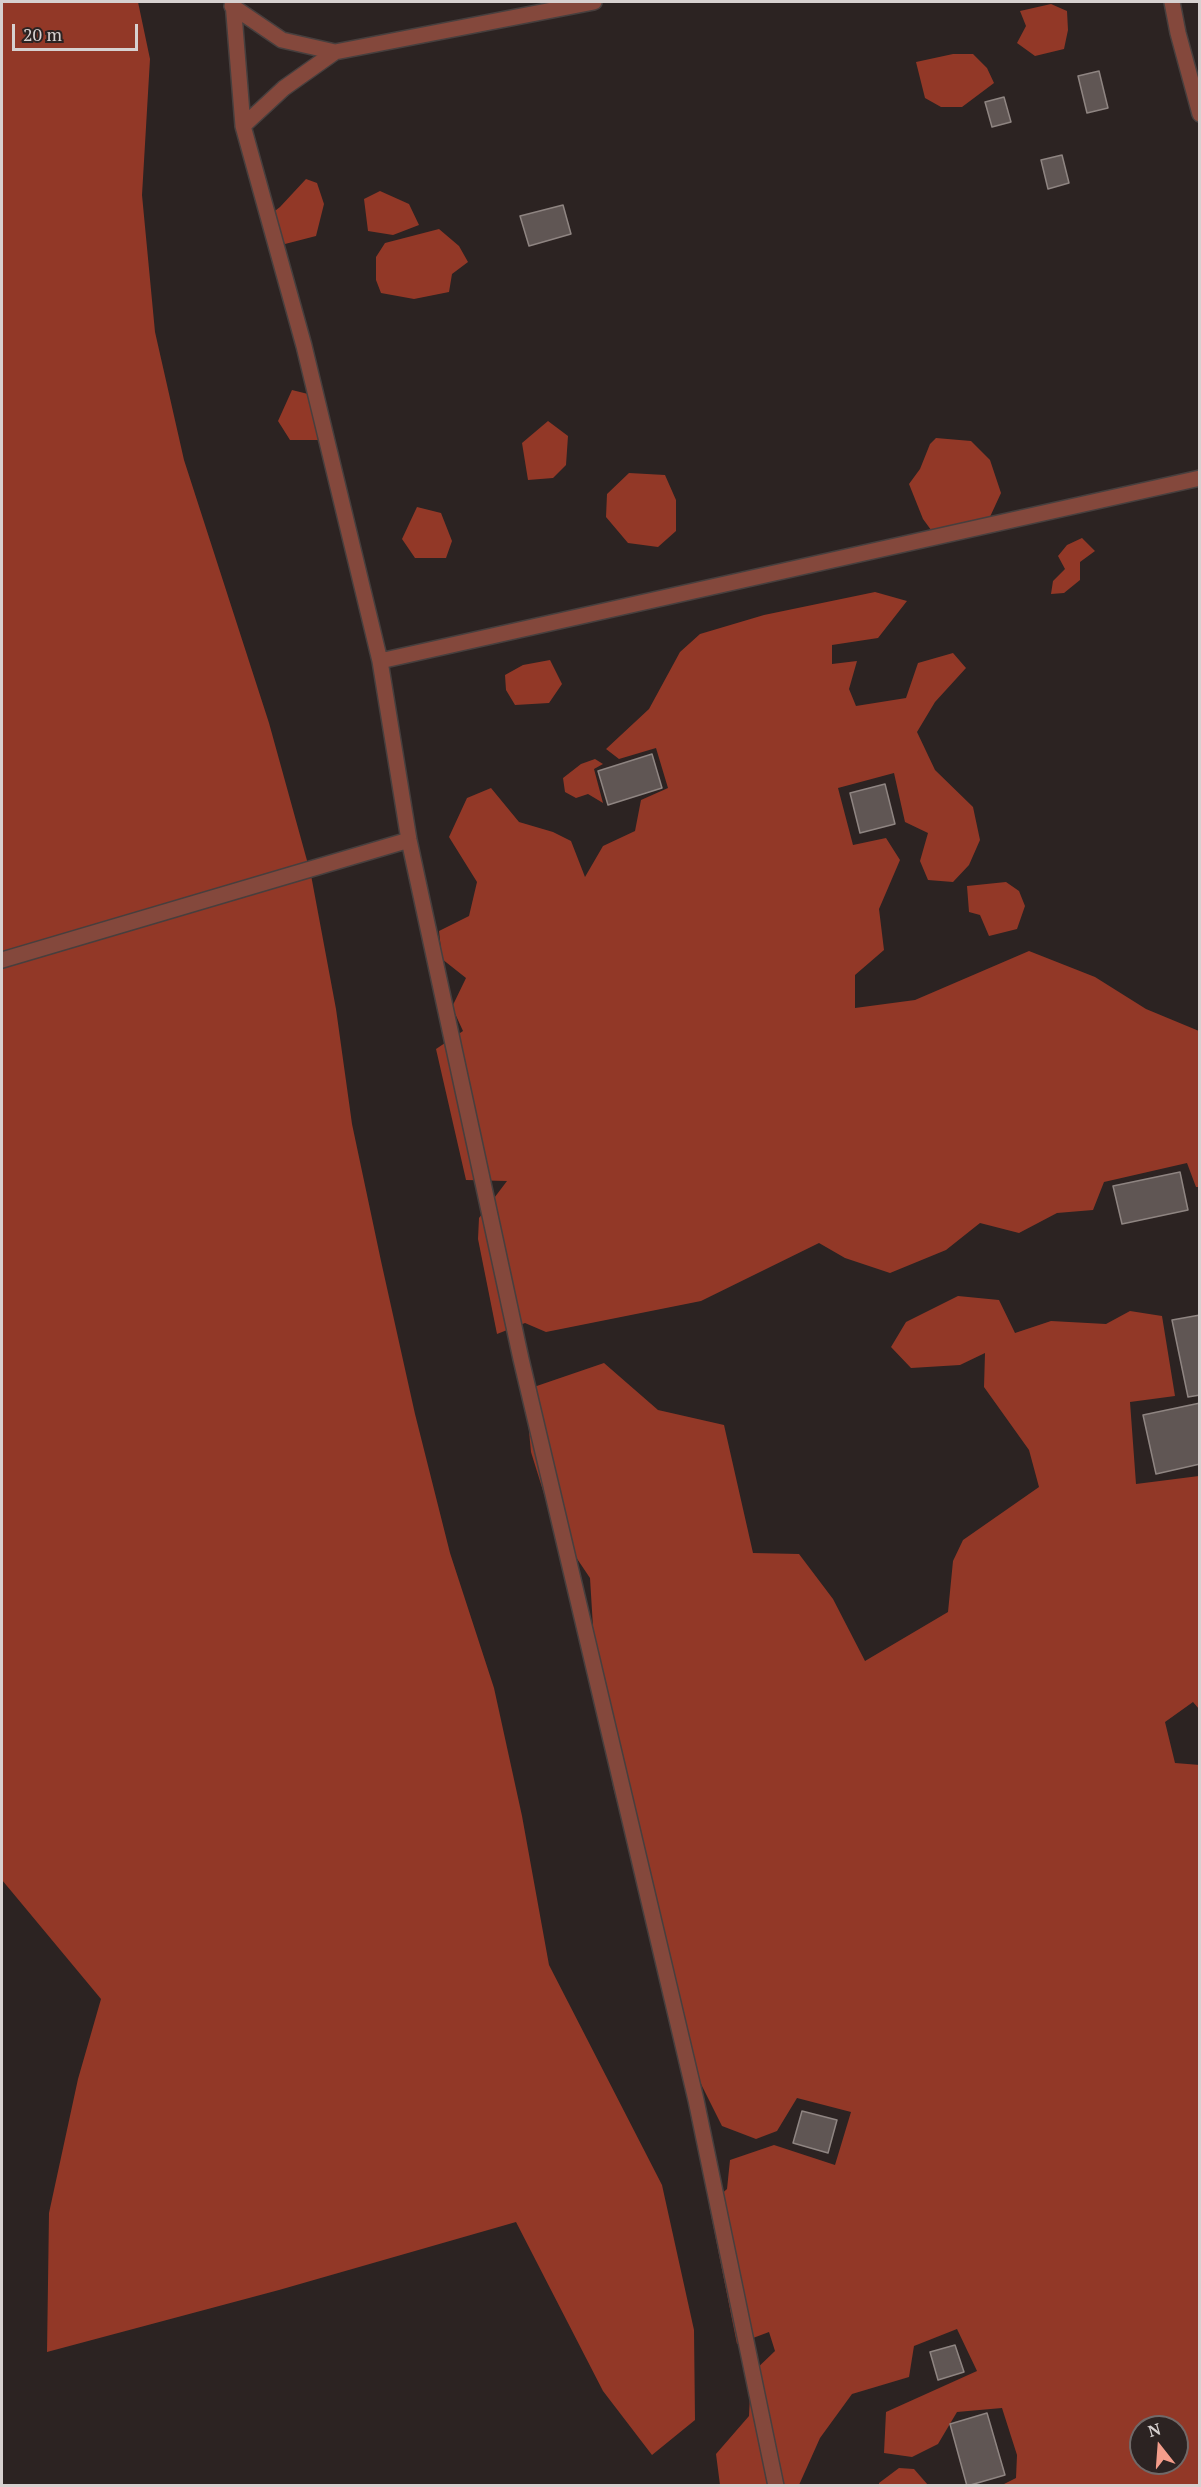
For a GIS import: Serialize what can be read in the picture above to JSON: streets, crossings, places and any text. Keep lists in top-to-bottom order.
{
  "scale_bar": "20 m",
  "north": "top"
}
